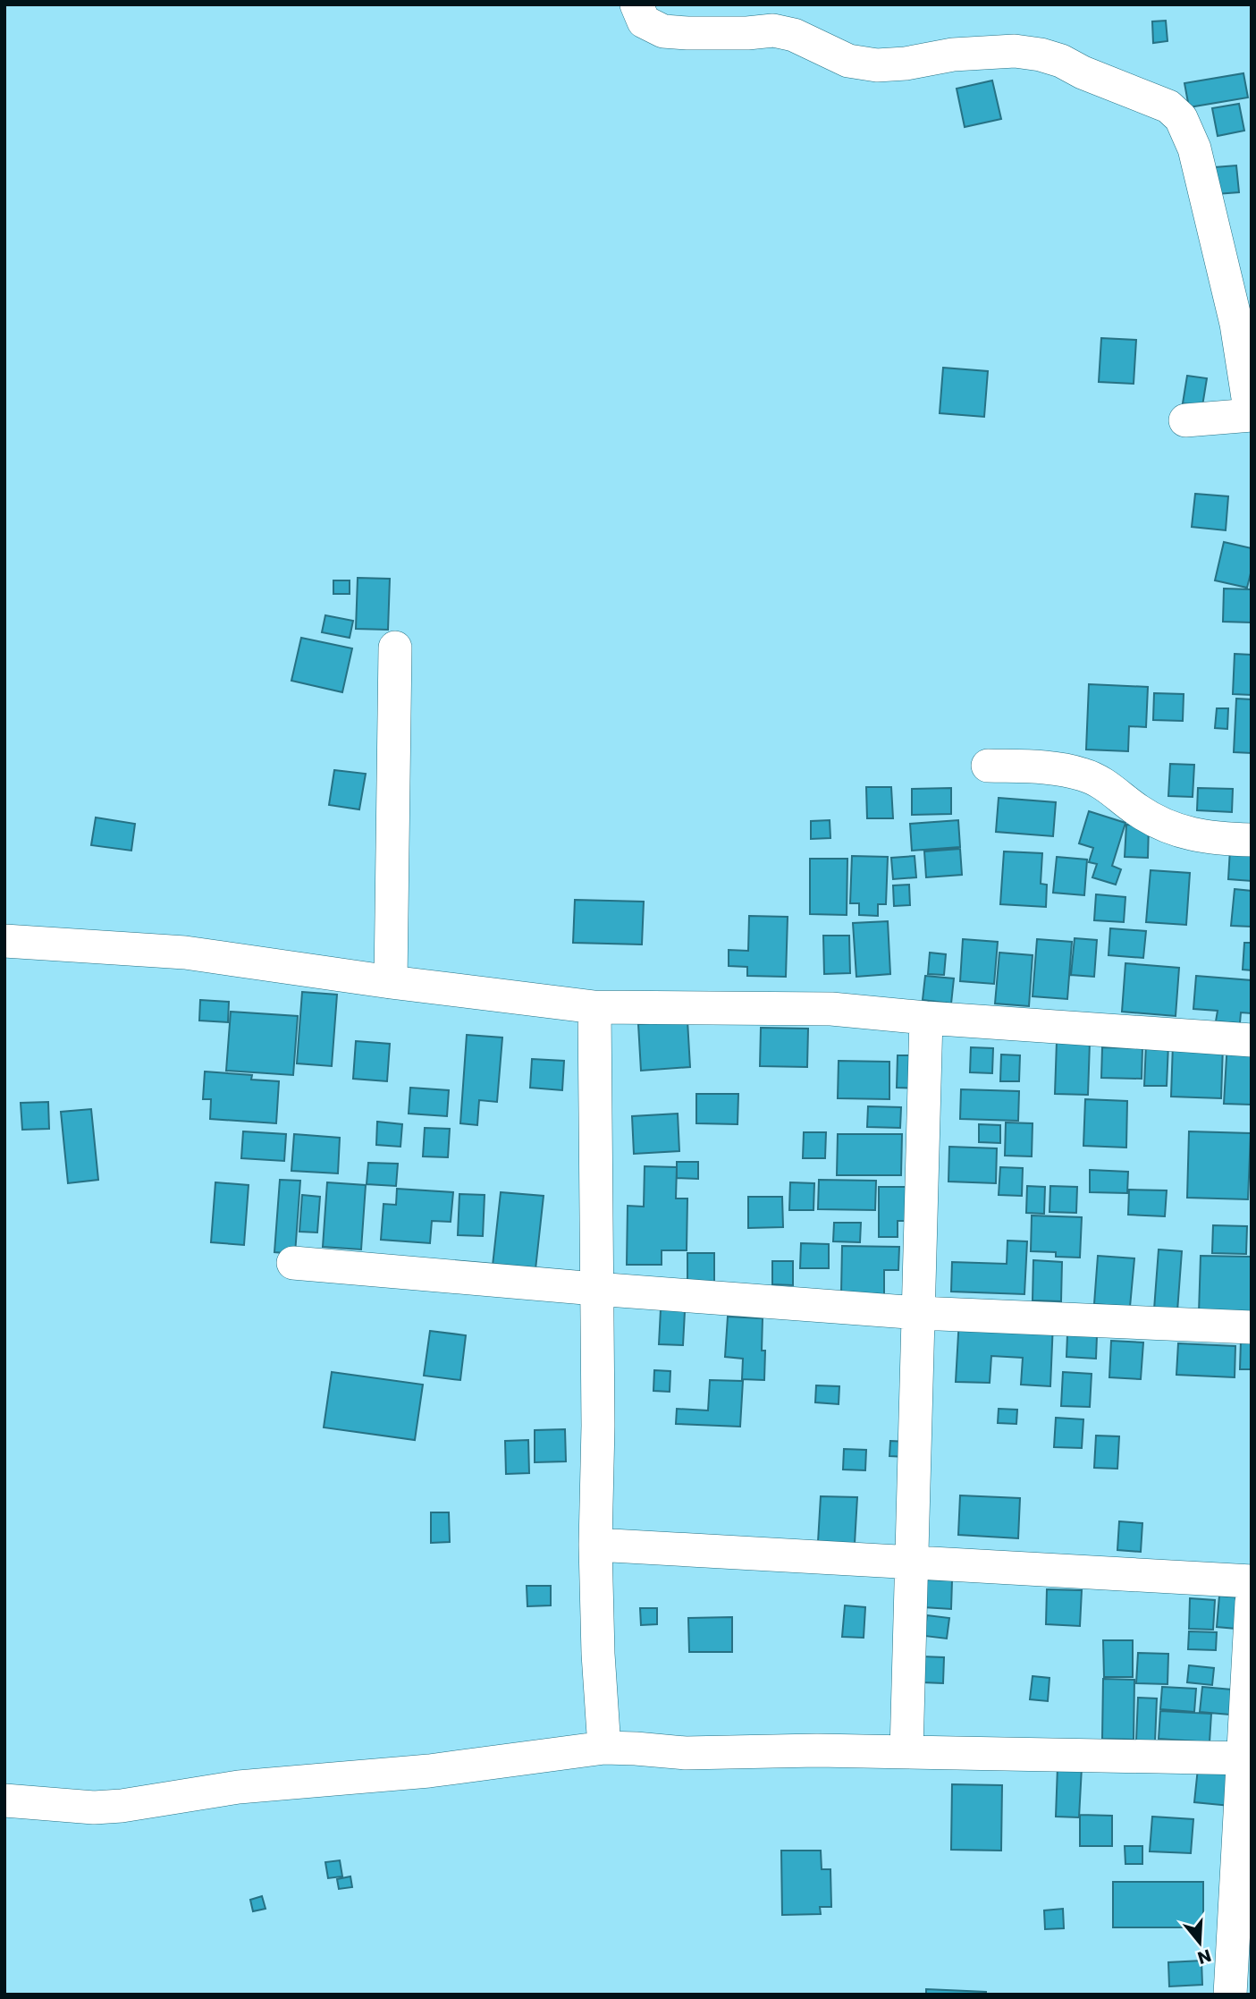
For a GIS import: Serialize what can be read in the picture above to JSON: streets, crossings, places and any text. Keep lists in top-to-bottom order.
{
  "north": "bottom"
}
